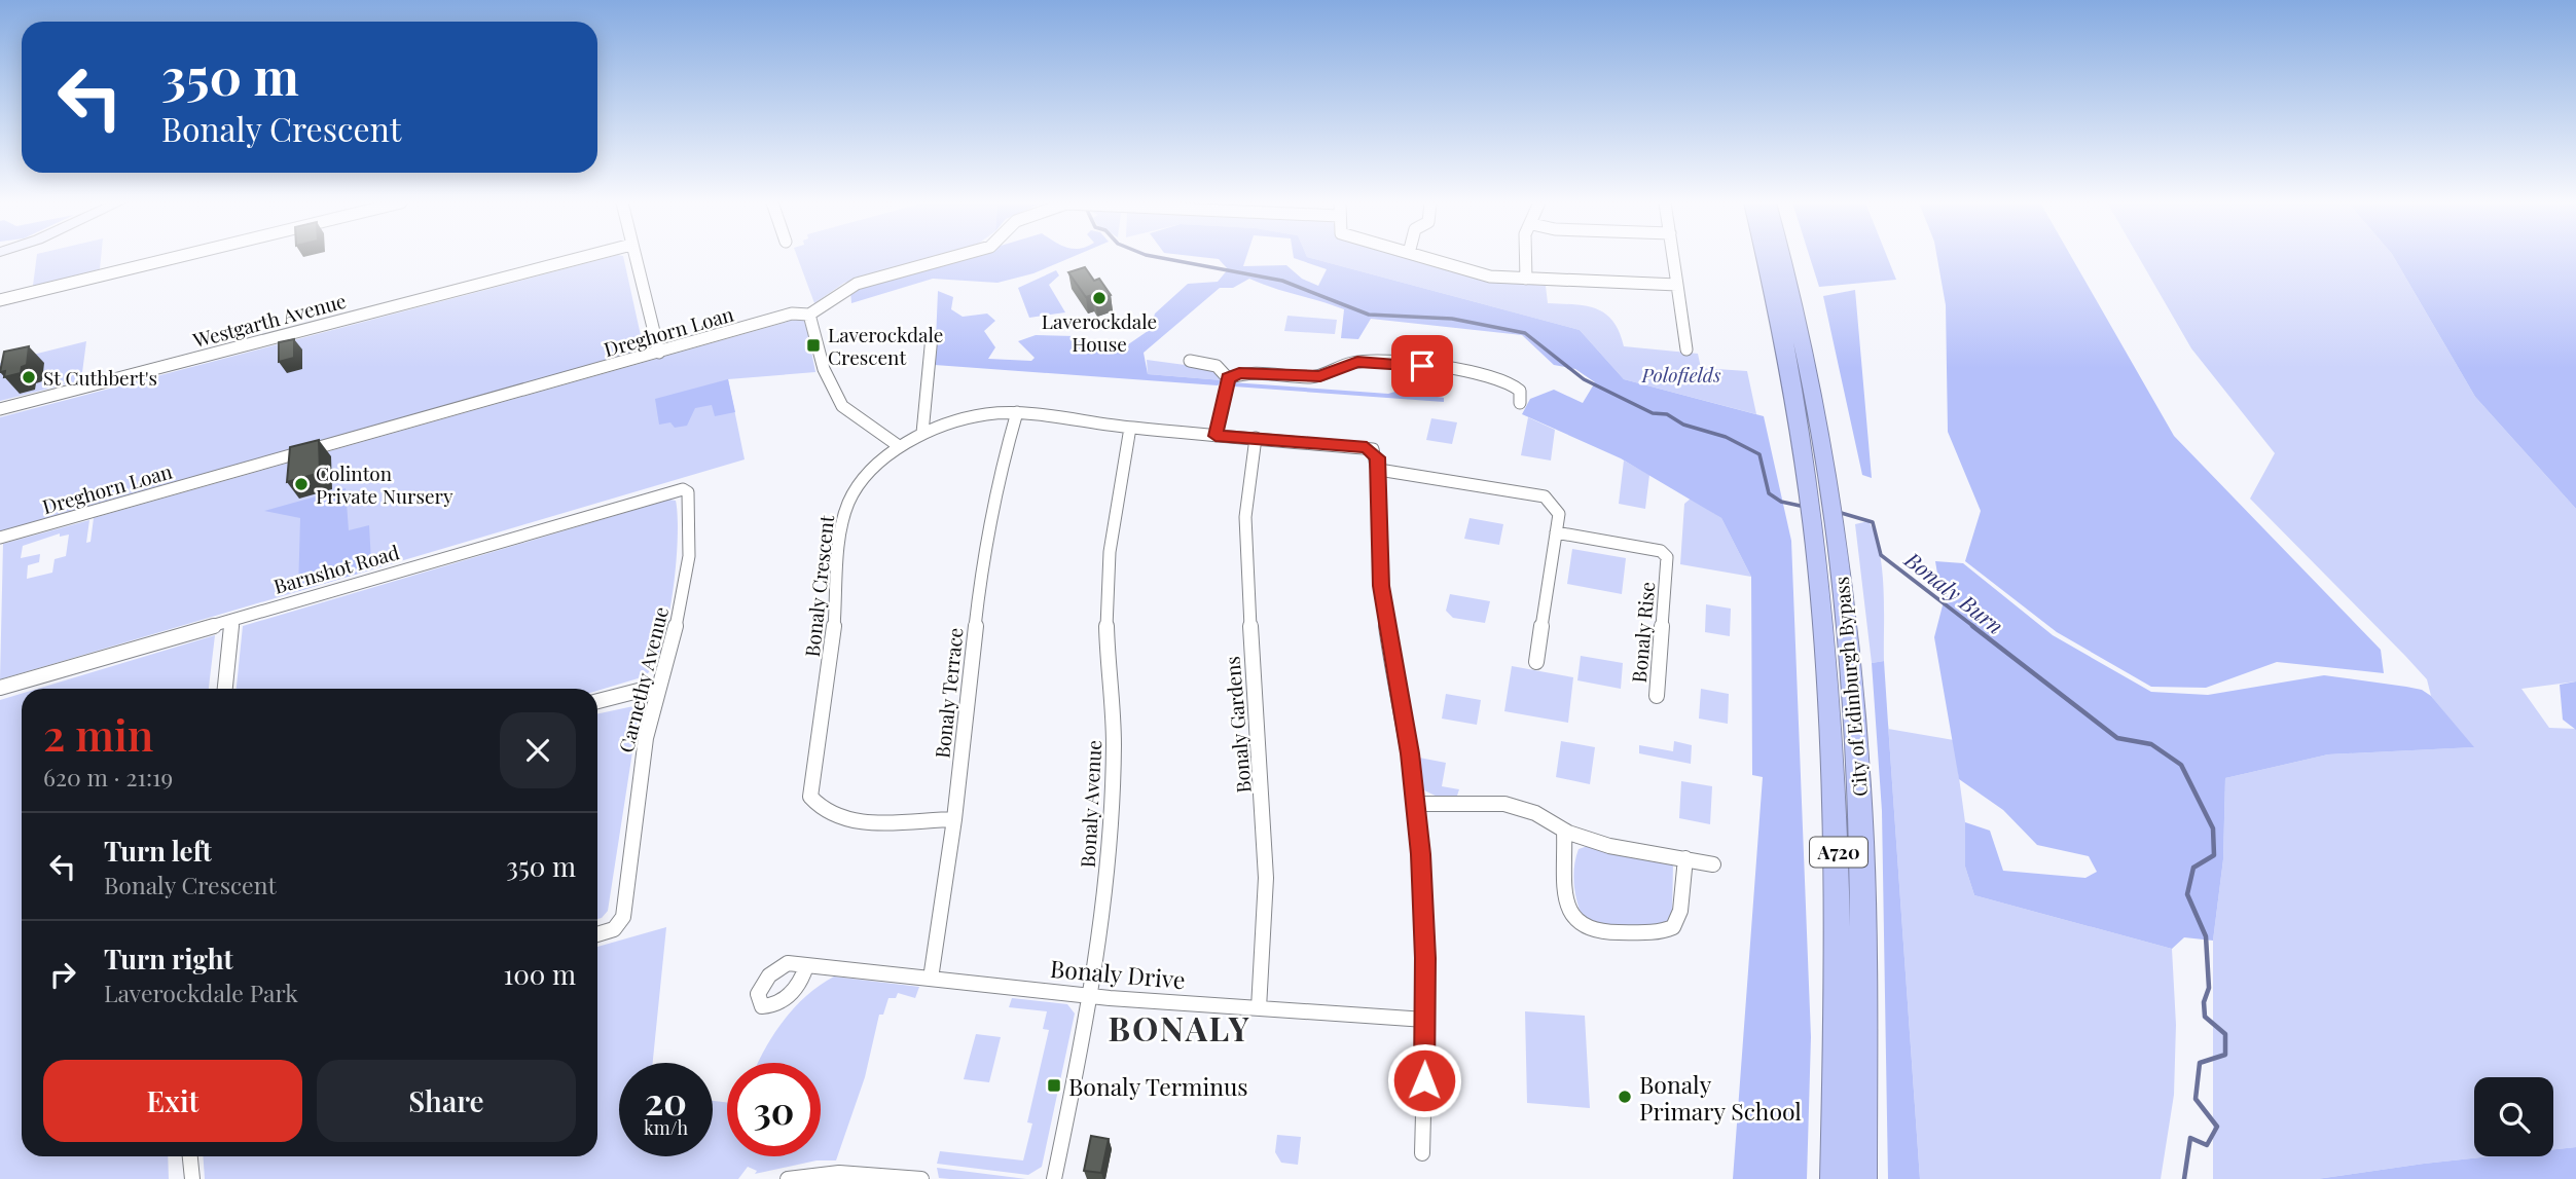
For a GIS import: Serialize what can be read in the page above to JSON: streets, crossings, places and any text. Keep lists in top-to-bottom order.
{
  "streets": {
    "highway": ["City of Edinburgh Bypass", "A720"],
    "street": [
      "Westgarth Avenue",
      "Dreghorn Loan",
      "Barnshot Road",
      "Bonaly Crescent",
      "Bonaly Rise",
      "Carnethy Avenue",
      "Bonaly Terrace",
      "Bonaly Gardens",
      "Bonaly Avenue",
      "Bonaly Drive"
    ]
  },
  "crossings": [
    ["Barnshot Road", "Carnethy Avenue"],
    ["Bonaly Crescent", "Bonaly Terrace"],
    ["Bonaly Crescent", "Bonaly Gardens"],
    ["Bonaly Crescent", "Bonaly Avenue"],
    ["Bonaly Terrace", "Bonaly Drive"],
    ["Bonaly Gardens", "Bonaly Drive"],
    ["Bonaly Avenue", "Bonaly Drive"]
  ],
  "districts": ["BONALY"],
  "water": ["Bonaly Burn"],
  "parks": ["Polofields"],
  "places": {
    "other": [
      "Laverockdale House",
      "St Cuthbert's",
      "Colinton Private Nursery",
      "Bonaly Primary School"
    ],
    "transit": ["Laverockdale Crescent", "Bonaly Terminus"]
  },
  "page": {
    "turn": ["350 m", "Bonaly Crescent"],
    "heading": ["2 min", "620 m · 21:19"],
    "list": [
      {
        "name": "Turn left",
        "note": "Bonaly Crescent",
        "value": "350 m"
      },
      {
        "name": "Turn right",
        "note": "Laverockdale Park",
        "value": "100 m"
      }
    ],
    "buttons": ["Exit", "Share"],
    "speed": "20 km/h",
    "limit": "30"
  }
}
